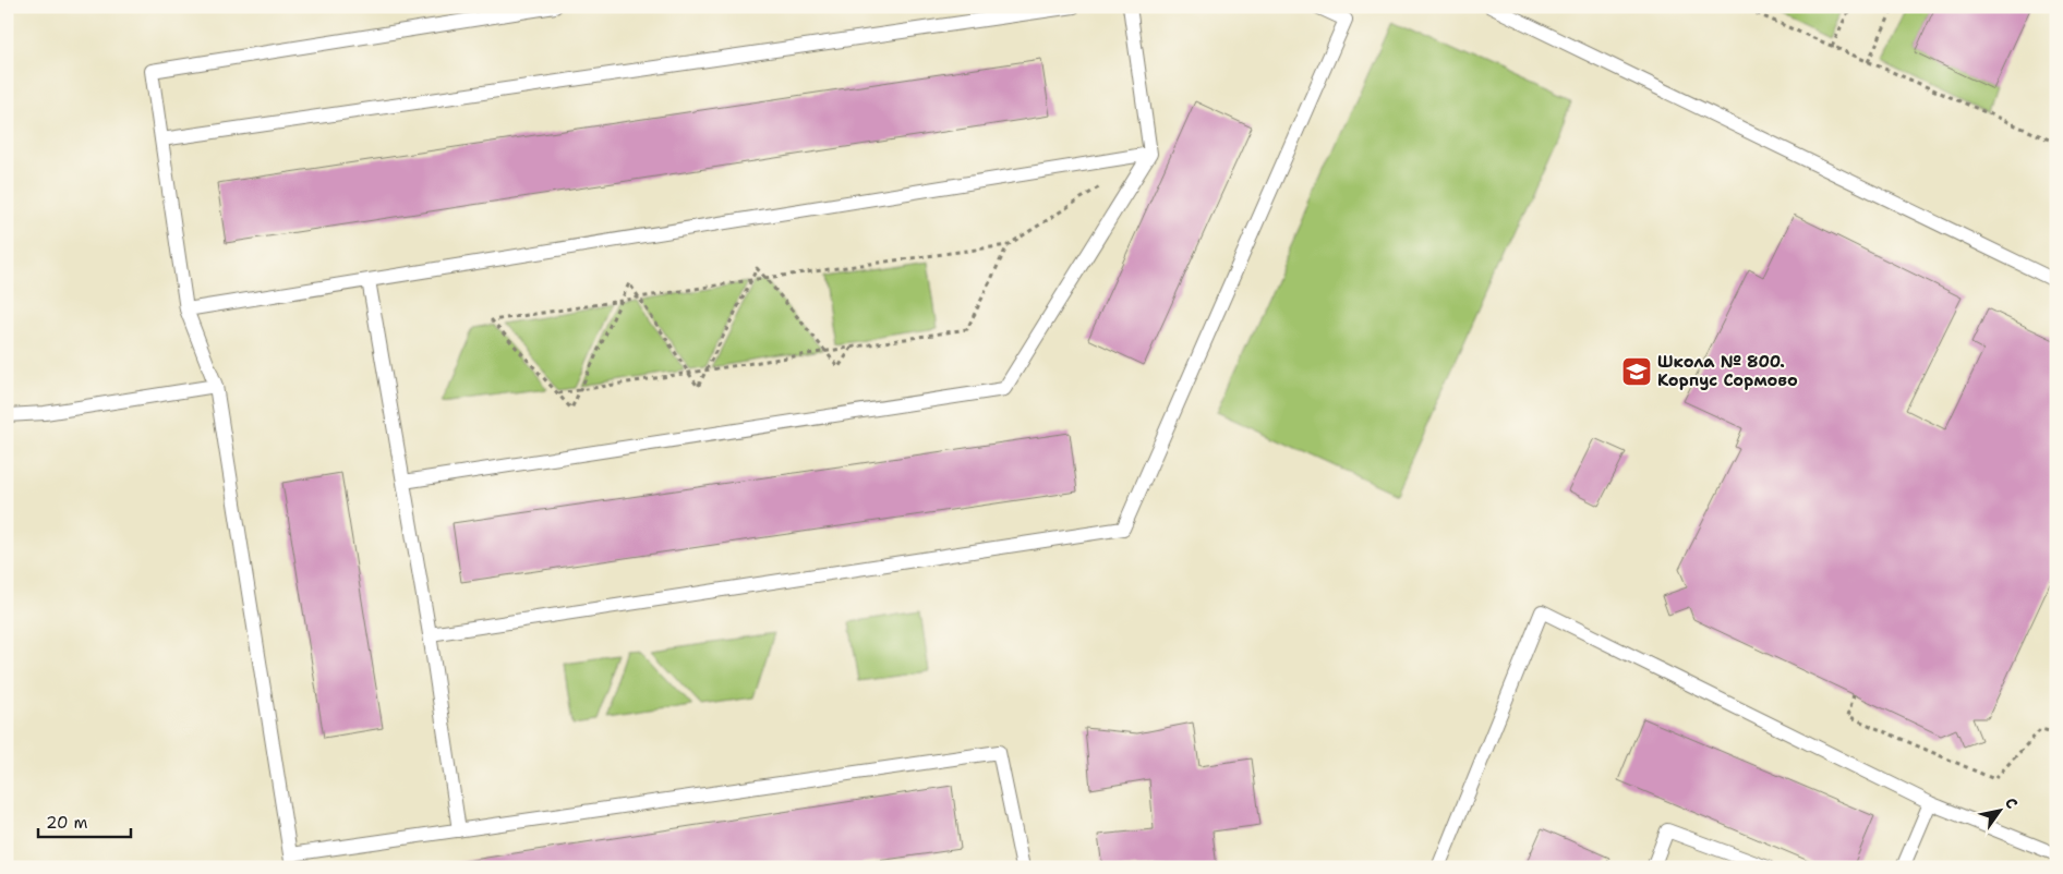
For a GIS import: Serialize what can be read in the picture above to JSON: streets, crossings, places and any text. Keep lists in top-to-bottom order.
{
  "places": {
    "school or university": ["Школа № 800. Корпус Сормово"]
  },
  "scale_bar": "20 m",
  "north": "top right"
}
